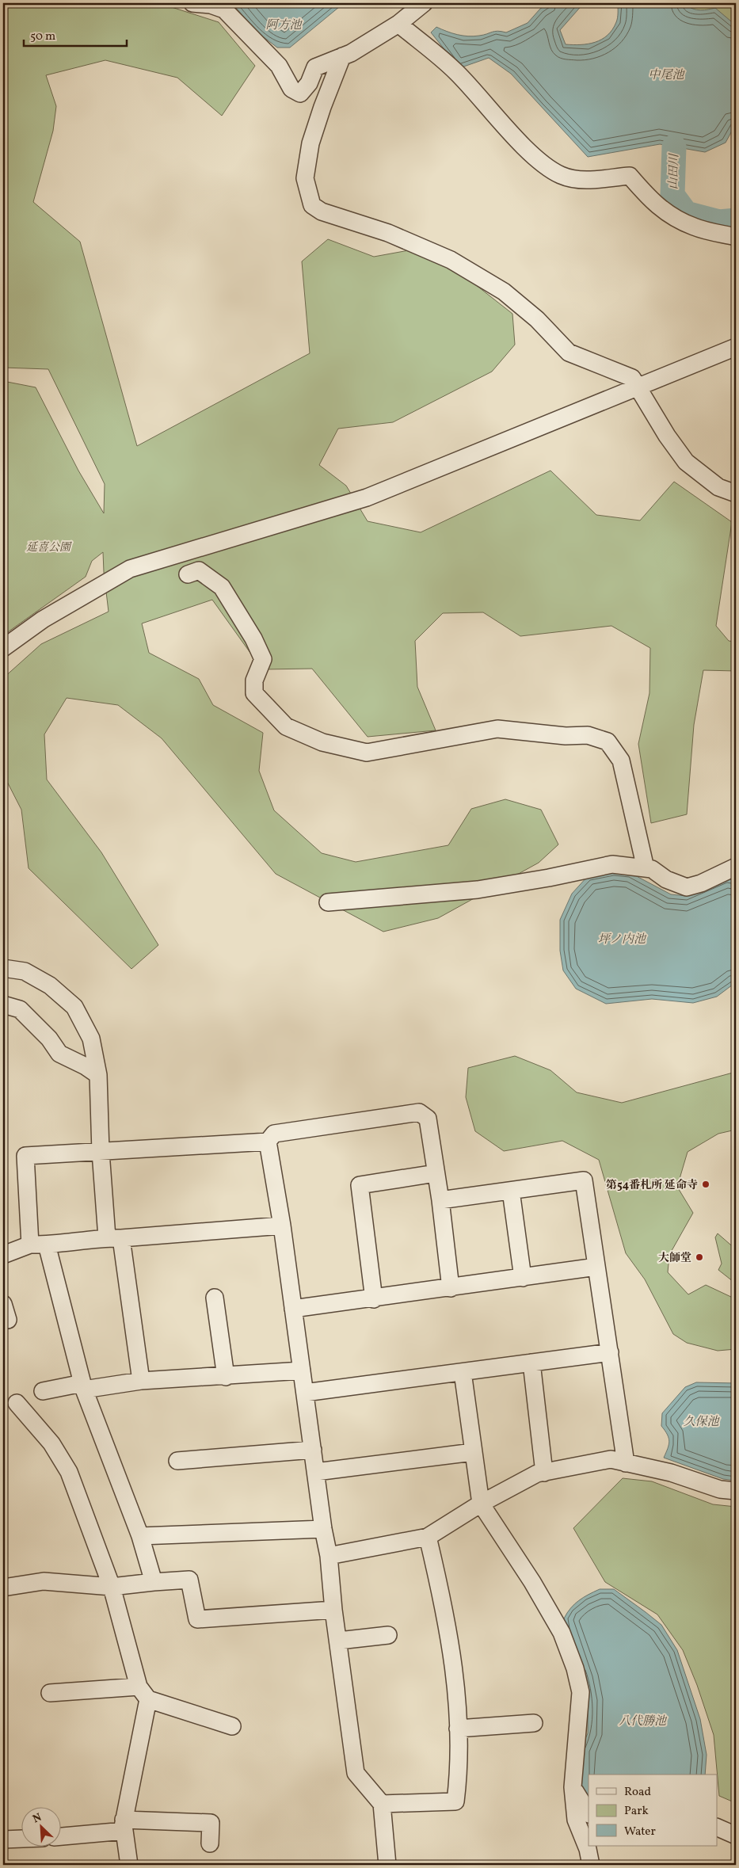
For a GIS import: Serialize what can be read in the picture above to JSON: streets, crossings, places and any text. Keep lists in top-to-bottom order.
{
  "water": [
    "阿方池",
    "中尾池",
    "山田川",
    "坪ノ内池",
    "久保池",
    "八代勝池"
  ],
  "parks": ["延喜公園"],
  "places": ["第54番札所 延命寺", "大師堂"],
  "legend": ["Road", "Park", "Water"],
  "scale_bar": "50 m",
  "north": "top left"
}
